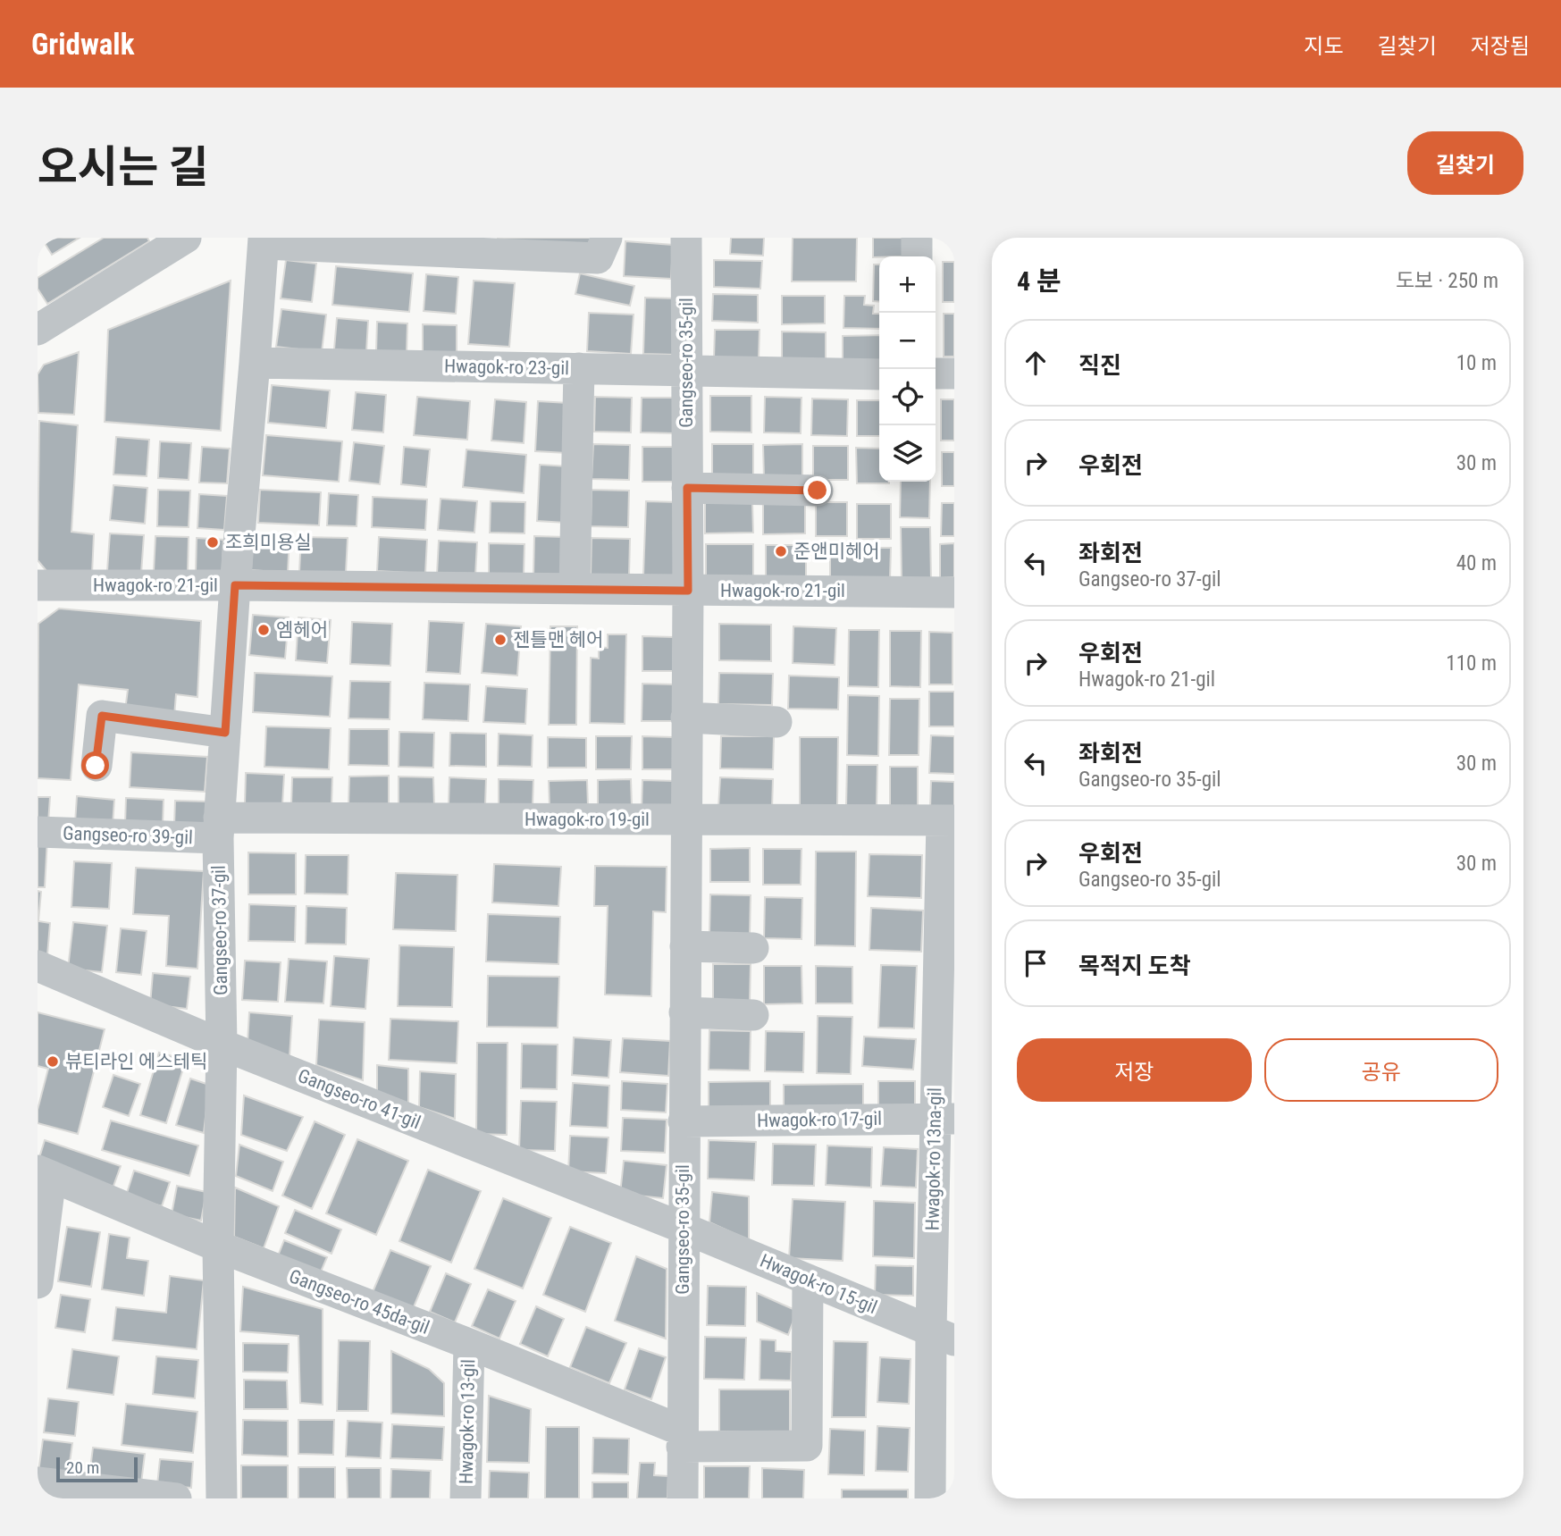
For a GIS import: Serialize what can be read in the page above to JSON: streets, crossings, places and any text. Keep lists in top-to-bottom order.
{
  "streets": {
    "street": [
      "Gangseo-ro 35-gil",
      "Hwagok-ro 23-gil",
      "Hwagok-ro 21-gil",
      "Hwagok-ro 19-gil",
      "Gangseo-ro 39-gil",
      "Gangseo-ro 37-gil",
      "Gangseo-ro 41-gil",
      "Hwagok-ro 17-gil",
      "Hwagok-ro 13na-gil",
      "Hwagok-ro 15-gil",
      "Gangseo-ro 45da-gil",
      "Hwagok-ro 13-gil"
    ]
  },
  "crossings": [
    ["Gangseo-ro 35-gil", "Hwagok-ro 23-gil"],
    ["Gangseo-ro 35-gil", "Hwagok-ro 21-gil"],
    ["Gangseo-ro 35-gil", "Hwagok-ro 19-gil"],
    ["Gangseo-ro 35-gil", "Gangseo-ro 41-gil"],
    ["Gangseo-ro 35-gil", "Hwagok-ro 17-gil"],
    ["Gangseo-ro 35-gil", "Hwagok-ro 15-gil"],
    ["Gangseo-ro 35-gil", "Gangseo-ro 45da-gil"],
    ["Hwagok-ro 23-gil", "Gangseo-ro 37-gil"],
    ["Hwagok-ro 21-gil", "Gangseo-ro 37-gil"],
    ["Hwagok-ro 19-gil", "Gangseo-ro 39-gil"],
    ["Hwagok-ro 19-gil", "Gangseo-ro 37-gil"],
    ["Hwagok-ro 19-gil", "Hwagok-ro 13na-gil"],
    ["Gangseo-ro 39-gil", "Gangseo-ro 37-gil"],
    ["Gangseo-ro 37-gil", "Gangseo-ro 41-gil"],
    ["Gangseo-ro 37-gil", "Gangseo-ro 45da-gil"],
    ["Gangseo-ro 41-gil", "Hwagok-ro 15-gil"],
    ["Hwagok-ro 17-gil", "Hwagok-ro 13na-gil"],
    ["Hwagok-ro 13na-gil", "Hwagok-ro 15-gil"],
    ["Gangseo-ro 45da-gil", "Hwagok-ro 13-gil"]
  ],
  "places": [
    "조희미용실",
    "준앤미헤어",
    "엠헤어",
    "젠틀맨 헤어",
    "뷰티라인 에스테틱"
  ],
  "scale_bar": "20 m",
  "page": {
    "header": "Gridwalk",
    "nav": ["지도", "길찾기", "저장됨"],
    "title": "오시는 길",
    "buttons": [
      "길찾기",
      ["저장", "공유"]
    ],
    "heading": ["4 분", "도보 · 250 m"],
    "map_buttons": ["+", "−"],
    "list": [
      ["직진", "10 m"],
      ["우회전", "30 m"],
      ["좌회전", "Gangseo-ro 37-gil", "40 m"],
      ["우회전", "Hwagok-ro 21-gil", "110 m"],
      ["좌회전", "Gangseo-ro 35-gil", "30 m"],
      ["우회전", "Gangseo-ro 35-gil", "30 m"],
      "목적지 도착"
    ],
    "scale": "20 m"
  }
}
